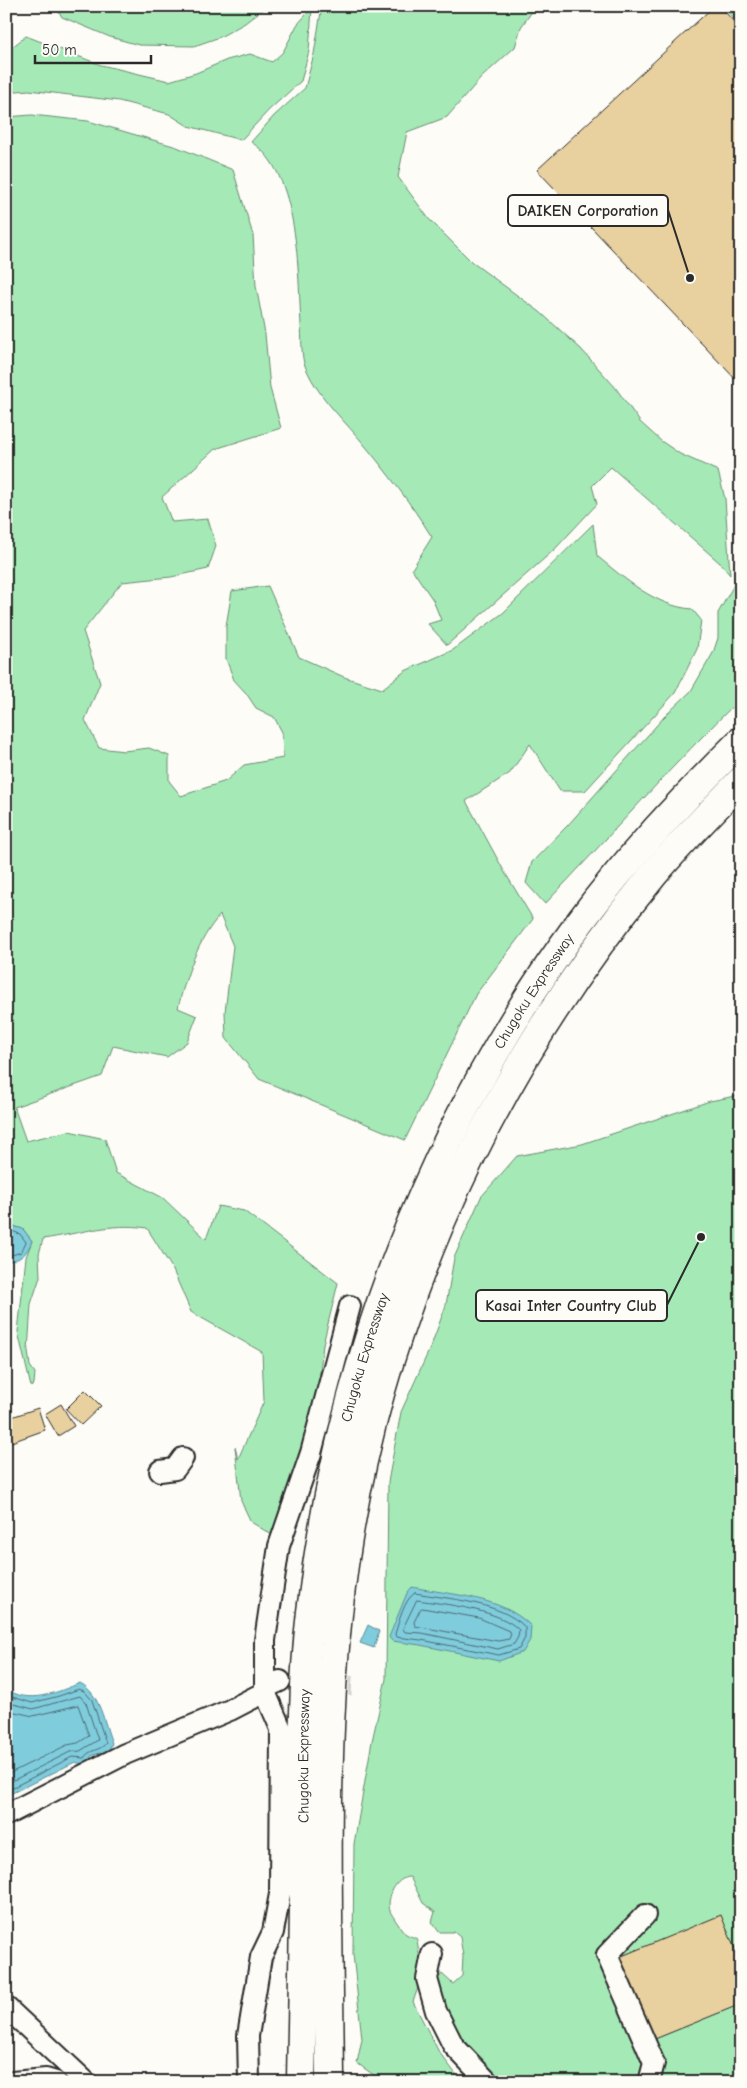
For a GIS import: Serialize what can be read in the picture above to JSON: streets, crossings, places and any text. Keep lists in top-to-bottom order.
{
  "streets": {
    "highway": ["Chugoku Expressway"]
  },
  "places": ["DAIKEN Corporation", "Kasai Inter Country Club"],
  "scale_bar": "50 m"
}
